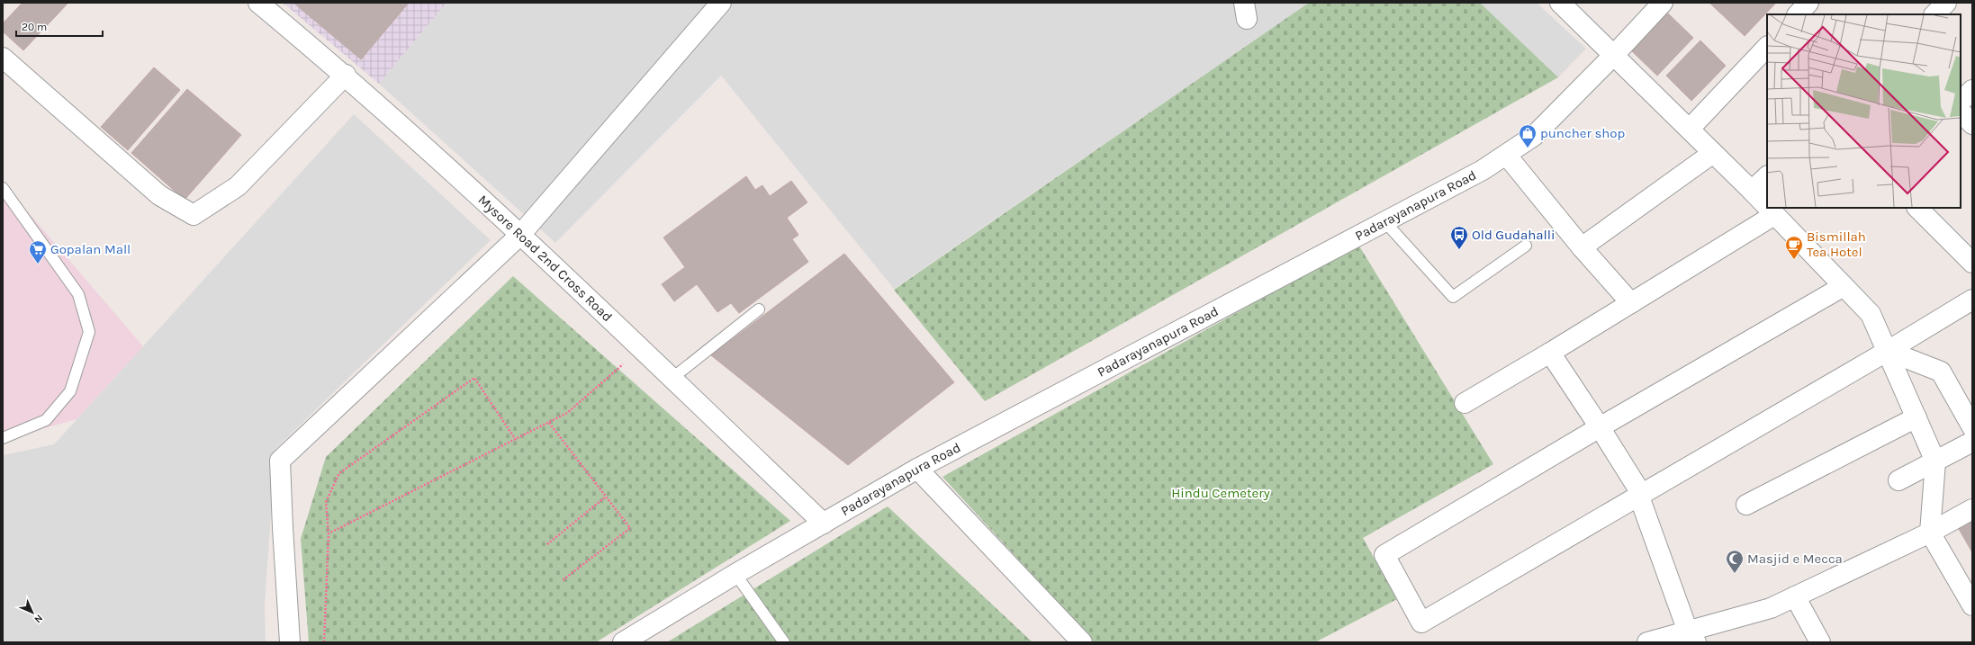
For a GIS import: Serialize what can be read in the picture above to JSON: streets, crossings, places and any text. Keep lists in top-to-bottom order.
{
  "streets": {
    "street": ["Padarayanapura Road", "Mysore Road 2nd Cross Road"]
  },
  "crossings": [
    ["Padarayanapura Road", "Mysore Road 2nd Cross Road"]
  ],
  "parks": ["Hindu Cemetery"],
  "places": {
    "shop": ["puncher shop"],
    "bus stop": ["Old Gudahalli"],
    "cafe": ["Bismillah Tea Hotel"],
    "supermarket": ["Gopalan Mall"],
    "mosque": ["Masjid e Mecca"]
  },
  "scale_bar": "20 m",
  "north": "bottom right"
}
